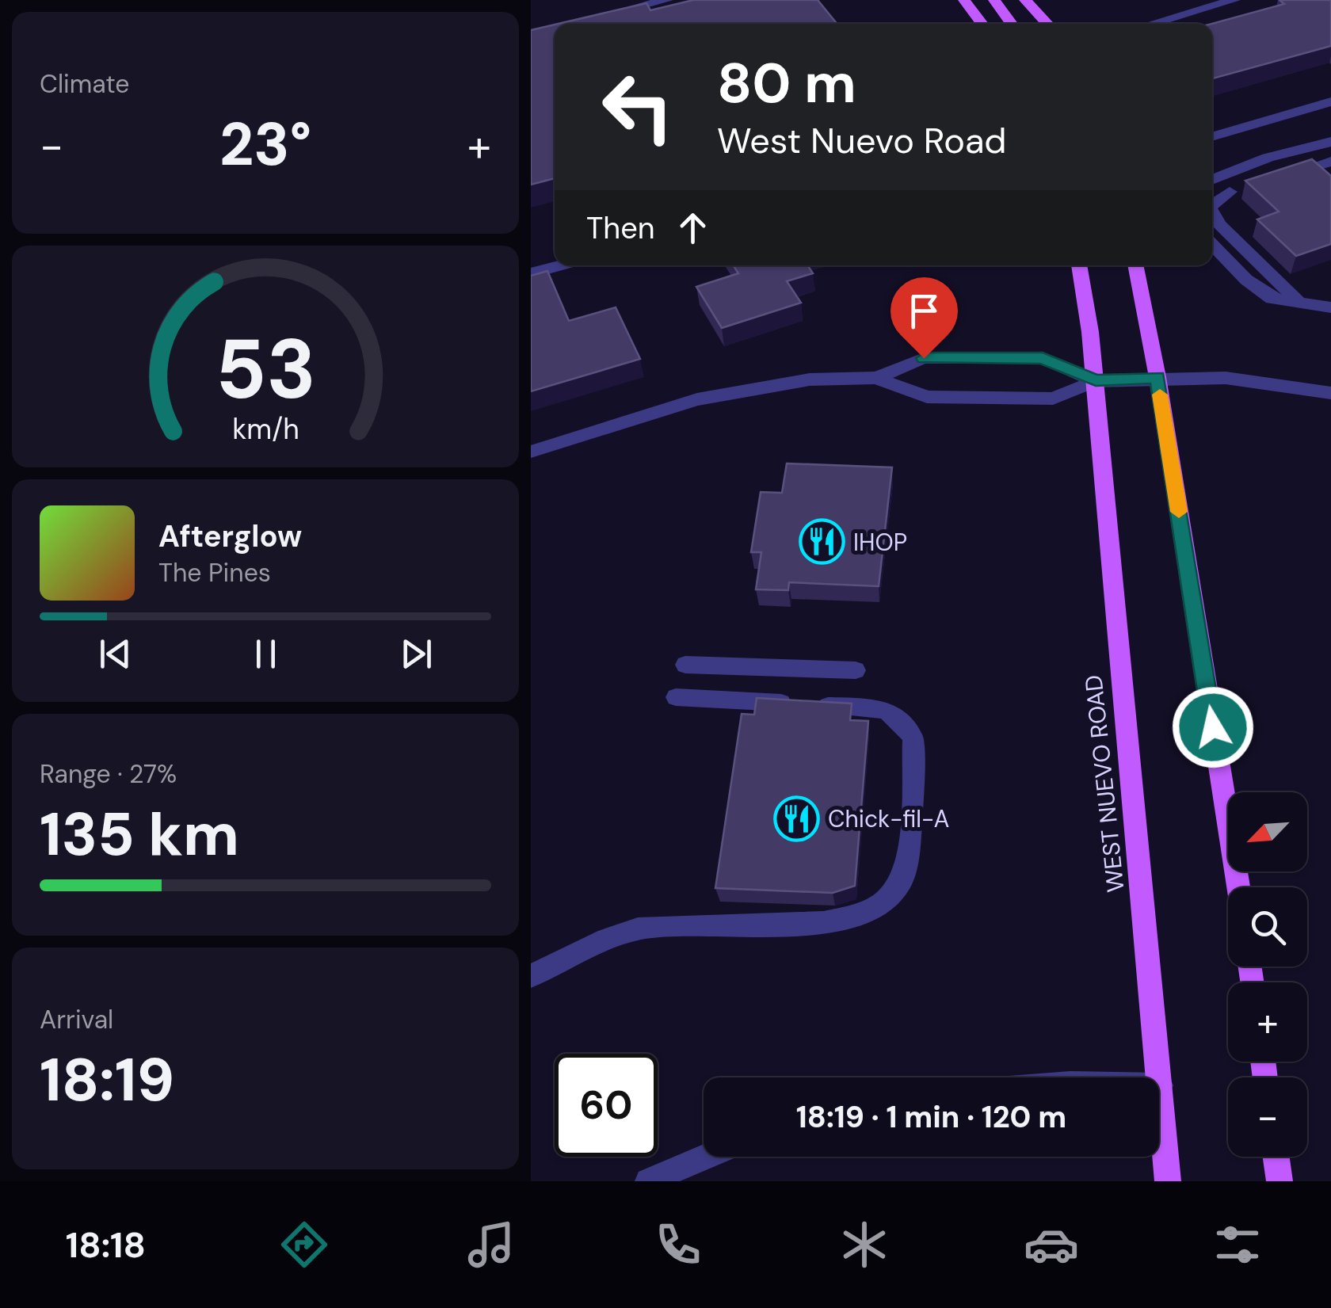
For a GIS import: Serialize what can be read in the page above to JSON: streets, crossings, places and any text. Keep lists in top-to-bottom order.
{
  "streets": {
    "main road": ["WEST NUEVO ROAD"]
  },
  "places": {
    "restaurant": ["IHOP", "Chick-fil-A"]
  },
  "north": "bottom left",
  "page": {
    "tile": [
      "Climate",
      ["Range · 27%", "135 km"],
      ["Arrival", "18:19"]
    ],
    "turn": ["80 m", "West Nuevo Road"],
    "heat": ["−", "23°", "+"],
    "then": "Then",
    "song": ["Afterglow", "The Pines"],
    "map_buttons": ["+", "−"],
    "limit": "60",
    "trip": "18:19 · 1 min · 120 m",
    "tabs": "18:18",
    "gauge": ["53", "km/h"]
  }
}
